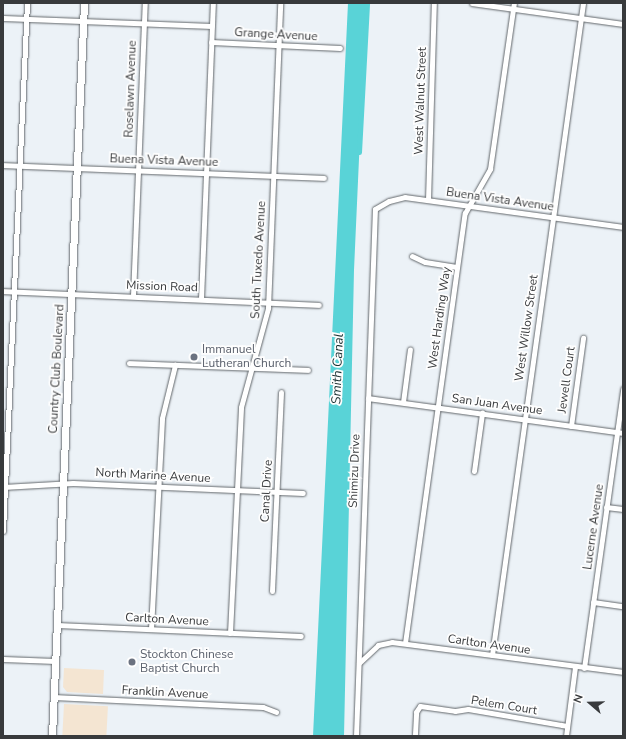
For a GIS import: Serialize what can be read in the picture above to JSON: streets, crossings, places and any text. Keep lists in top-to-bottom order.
{
  "streets": {
    "street": [
      "Grange Avenue",
      "Roselawn Avenue",
      "West Walnut Street",
      "Buena Vista Avenue",
      "South Tuxedo Avenue",
      "Mission Road",
      "West Harding Way",
      "West Willow Street",
      "Country Club Boulevard",
      "Jewell Court",
      "San Juan Avenue",
      "Shimizu Drive",
      "North Marine Avenue",
      "Canal Drive",
      "Lucerne Avenue",
      "Carlton Avenue",
      "Franklin Avenue",
      "Pelem Court"
    ]
  },
  "crossings": [
    ["Grange Avenue", "South Tuxedo Avenue"],
    ["Roselawn Avenue", "Buena Vista Avenue"],
    ["Roselawn Avenue", "Mission Road"],
    ["West Walnut Street", "Buena Vista Avenue"],
    ["Buena Vista Avenue", "South Tuxedo Avenue"],
    ["Buena Vista Avenue", "West Harding Way"],
    ["Buena Vista Avenue", "West Willow Street"],
    ["Buena Vista Avenue", "Country Club Boulevard"],
    ["Buena Vista Avenue", "Shimizu Drive"],
    ["South Tuxedo Avenue", "Mission Road"],
    ["South Tuxedo Avenue", "North Marine Avenue"],
    ["South Tuxedo Avenue", "Carlton Avenue"],
    ["Mission Road", "Country Club Boulevard"],
    ["West Harding Way", "San Juan Avenue"],
    ["West Harding Way", "Carlton Avenue"],
    ["West Willow Street", "San Juan Avenue"],
    ["West Willow Street", "Carlton Avenue"],
    ["Country Club Boulevard", "North Marine Avenue"],
    ["Country Club Boulevard", "Carlton Avenue"],
    ["Country Club Boulevard", "Franklin Avenue"],
    ["Jewell Court", "San Juan Avenue"],
    ["San Juan Avenue", "Shimizu Drive"],
    ["San Juan Avenue", "Lucerne Avenue"],
    ["Shimizu Drive", "Carlton Avenue"],
    ["North Marine Avenue", "Canal Drive"],
    ["Lucerne Avenue", "Carlton Avenue"]
  ],
  "water": ["Smith Canal"],
  "places": ["Immanuel Lutheran Church", "Stockton Chinese Baptist Church"],
  "north": "left"
}
